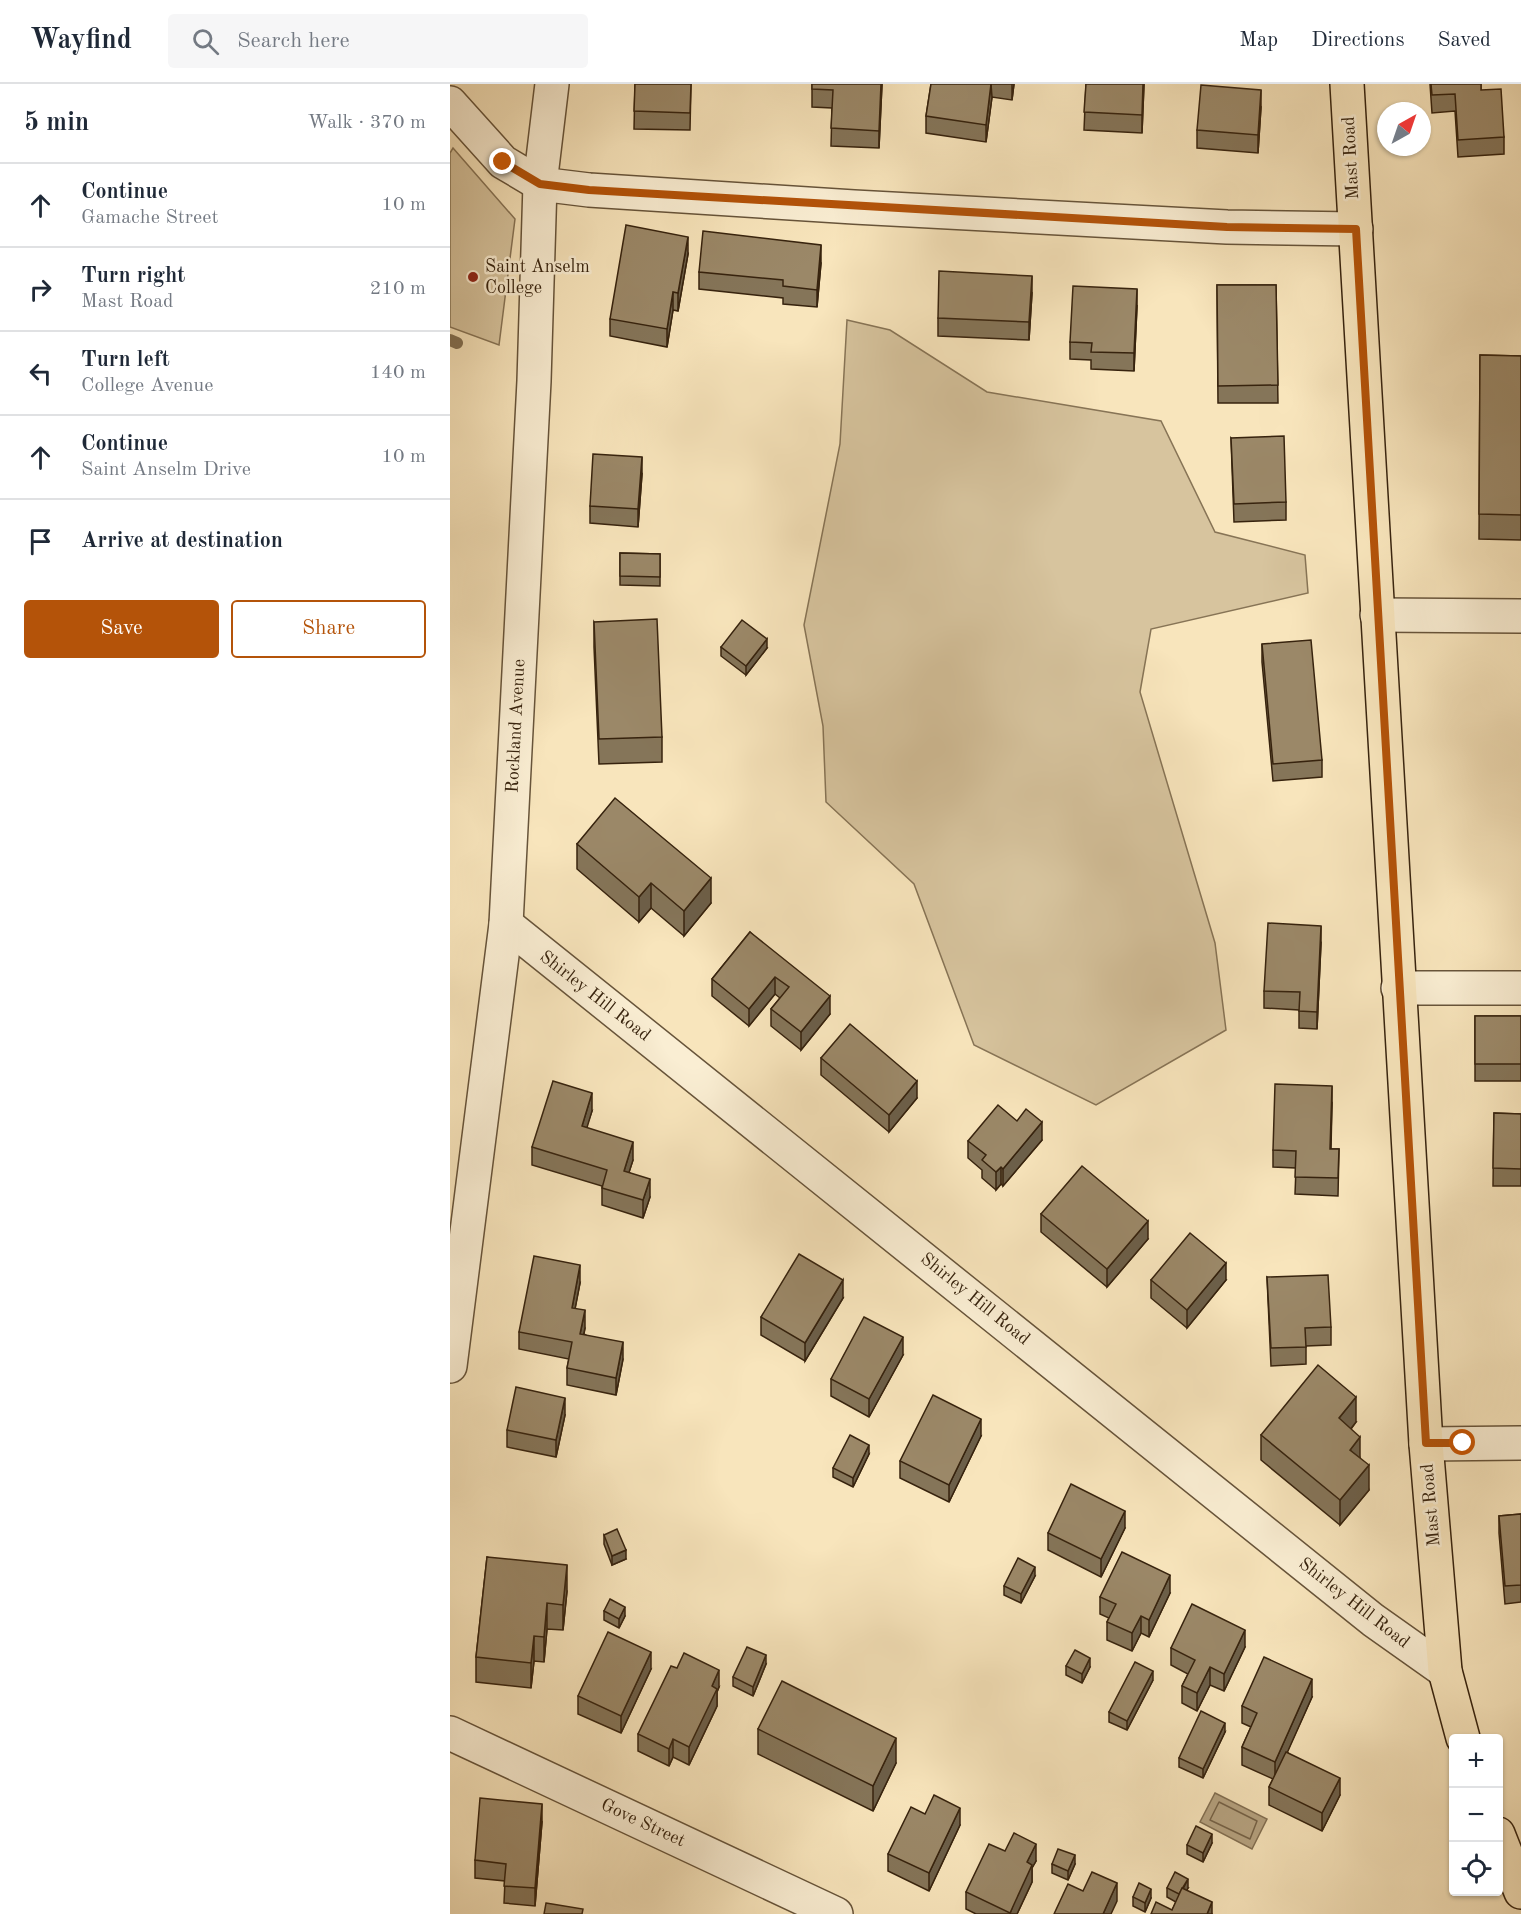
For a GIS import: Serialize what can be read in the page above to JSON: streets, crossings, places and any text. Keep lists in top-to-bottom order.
{
  "streets": {
    "main road": ["Mast Road"],
    "street": ["Rockland Avenue", "Shirley Hill Road", "Gove Street"]
  },
  "crossings": [
    ["Mast Road", "Shirley Hill Road"],
    ["Rockland Avenue", "Shirley Hill Road"]
  ],
  "places": ["Saint Anselm College"],
  "north": "top right",
  "page": {
    "header": "Wayfind",
    "search": "Search here",
    "nav": ["Map", "Directions", "Saved"],
    "heading": ["5 min", "Walk · 370 m"],
    "list": [
      ["Continue", "Gamache Street", "10 m"],
      ["Turn right", "Mast Road", "210 m"],
      ["Turn left", "College Avenue", "140 m"],
      ["Continue", "Saint Anselm Drive", "10 m"],
      "Arrive at destination"
    ],
    "buttons": ["Save", "Share"],
    "map_buttons": ["+", "−"]
  }
}
